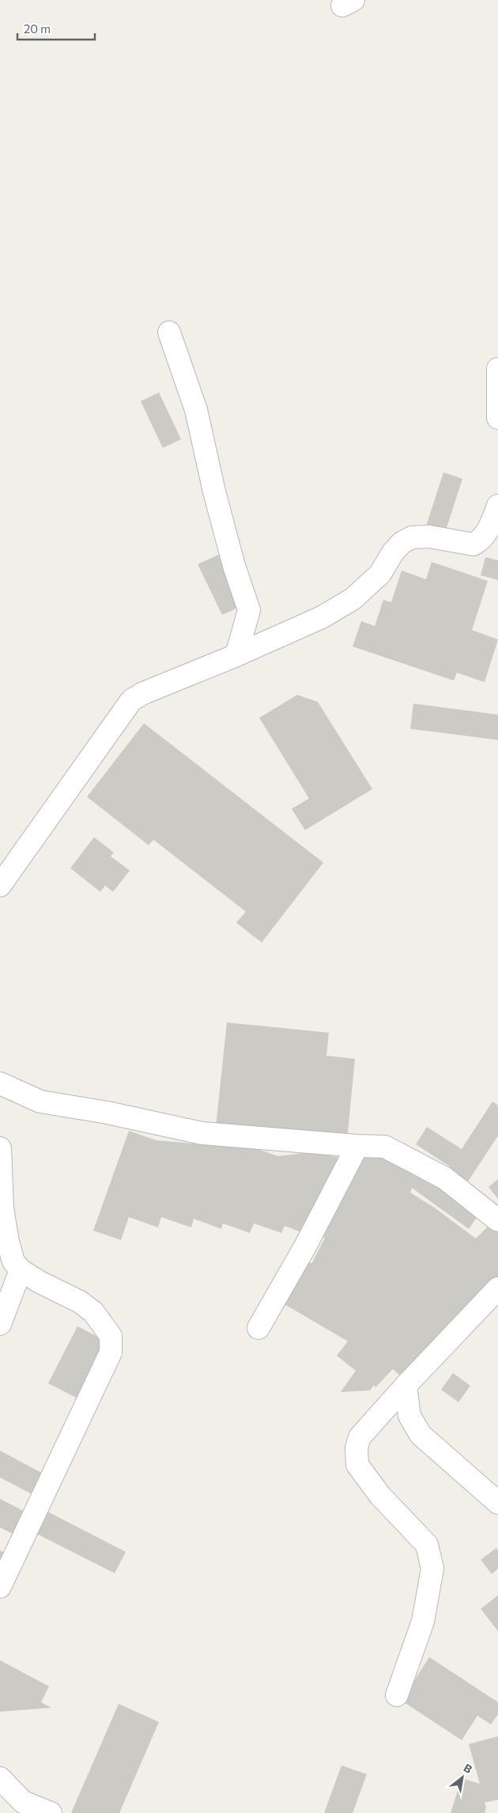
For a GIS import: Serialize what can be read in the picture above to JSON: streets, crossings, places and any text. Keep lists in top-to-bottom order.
{
  "scale_bar": "20 m",
  "north": "top right"
}
